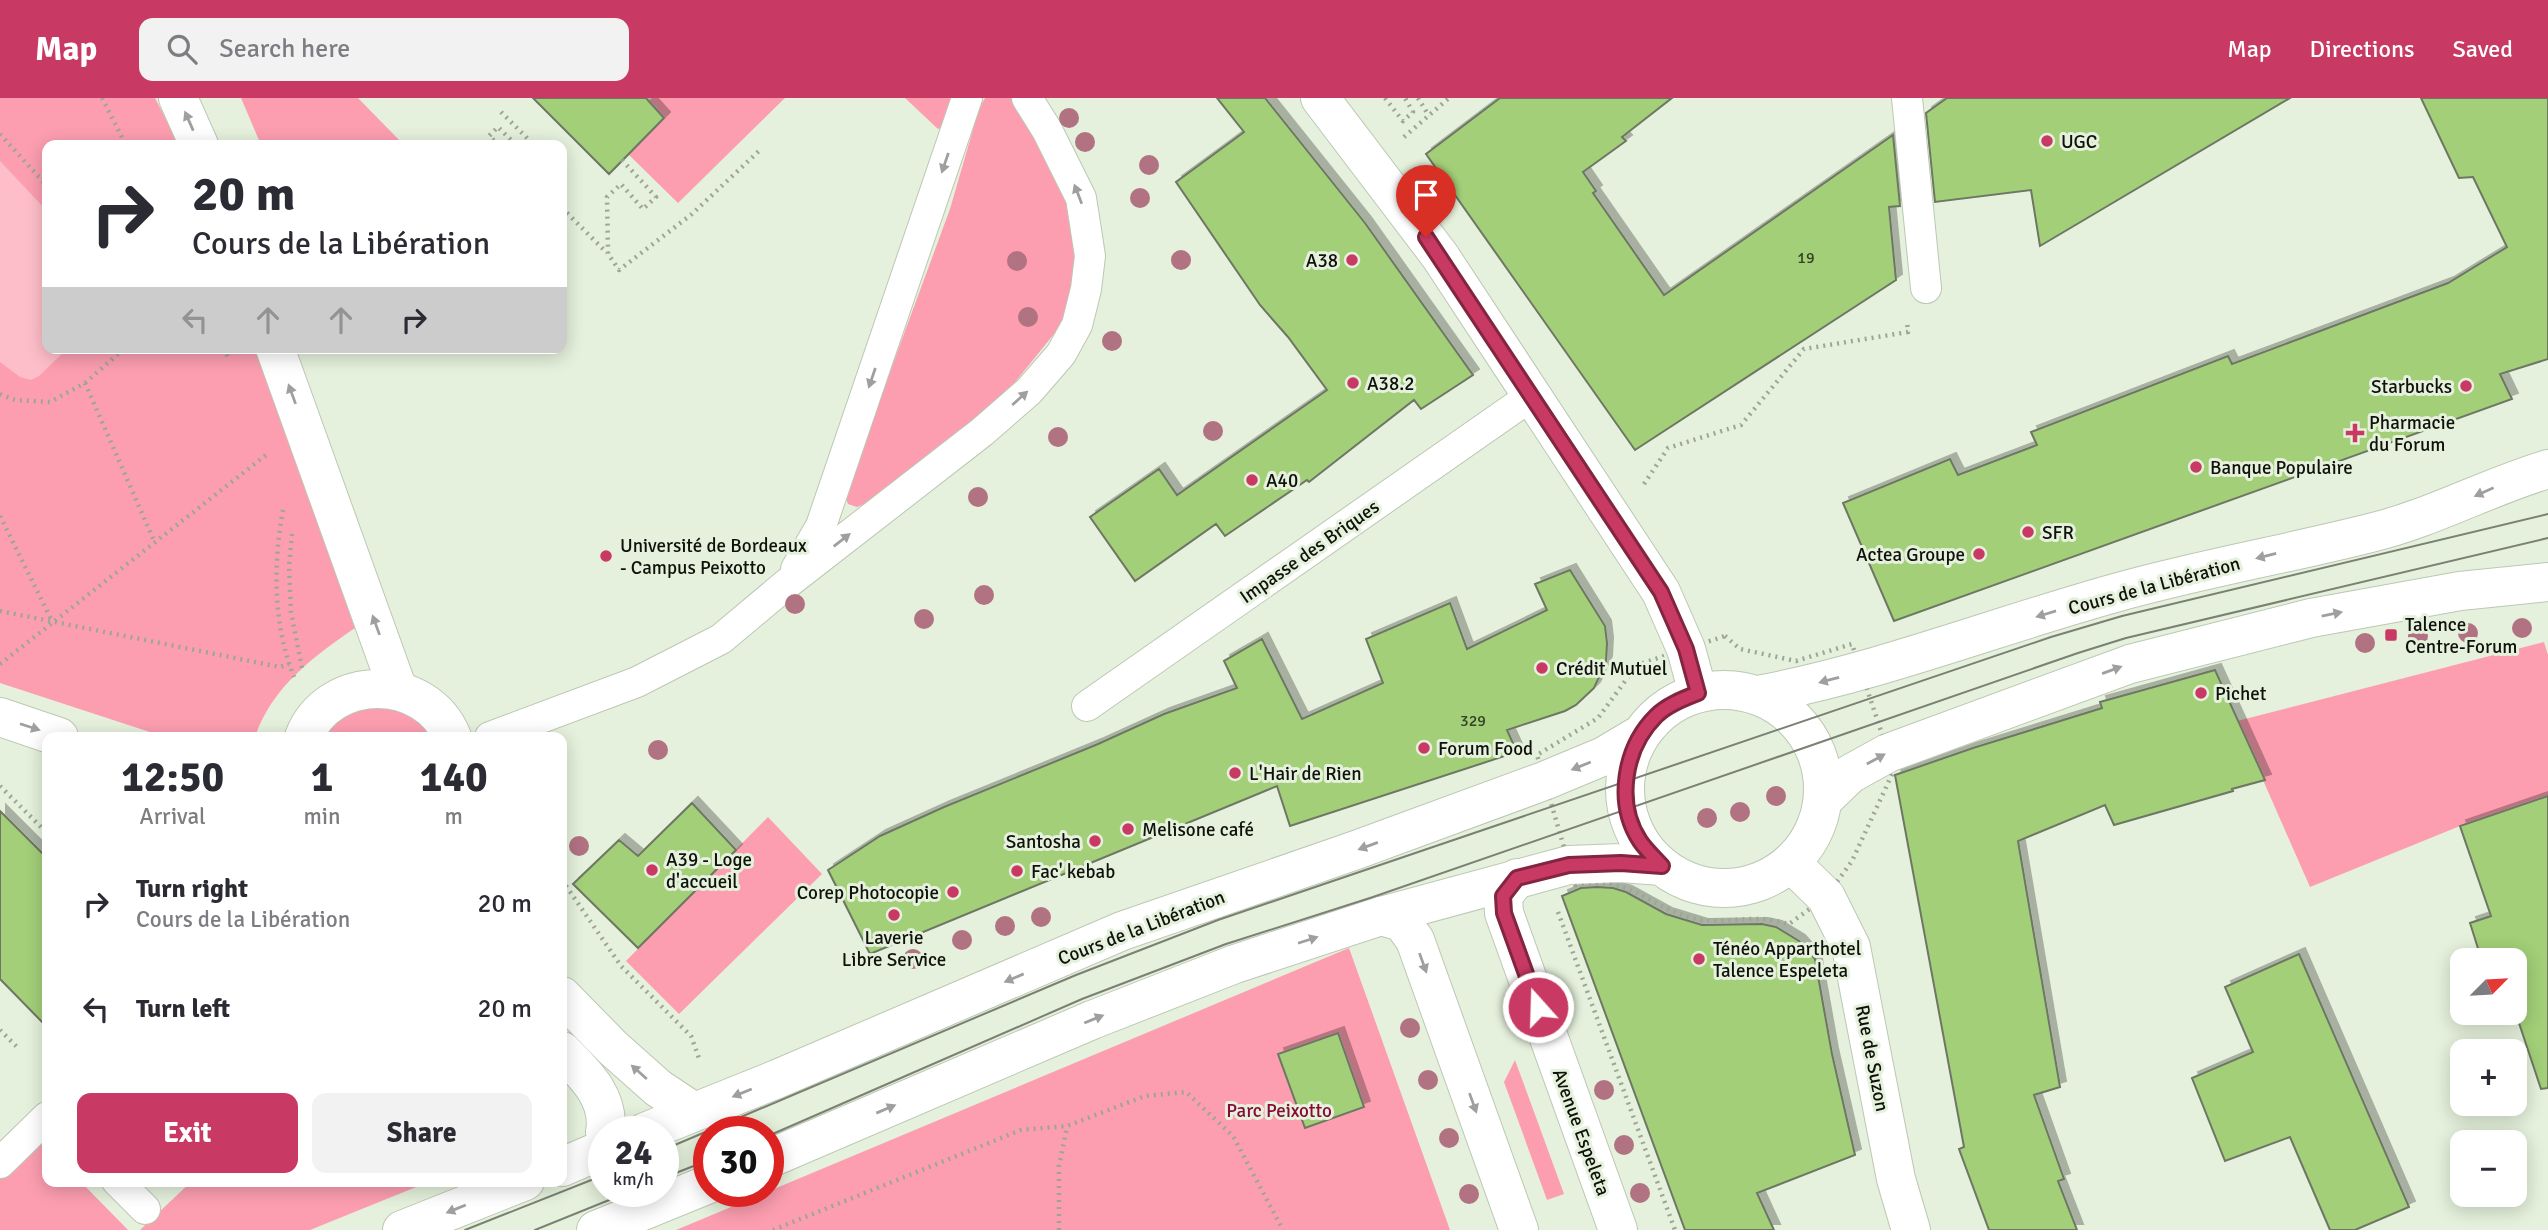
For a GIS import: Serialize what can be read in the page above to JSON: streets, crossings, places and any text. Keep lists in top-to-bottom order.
{
  "streets": {
    "main road": ["Cours de la Libération", "Rue de Suzon", "Avenue Espeleta"],
    "lane": ["Impasse des Briques"]
  },
  "crossings": [
    ["Cours de la Libération", "Rue de Suzon"]
  ],
  "parks": ["Parc Peixotto"],
  "places": {
    "other": [
      "UGC",
      "A38",
      "A38.2",
      "Starbucks",
      "Banque Populaire",
      "A40",
      "SFR",
      "Actea Groupe",
      "Université de Bordeaux - Campus Peixotto",
      "Crédit Mutuel",
      "Pichet",
      "Forum Food",
      "L'Hair de Rien",
      "Melisone café",
      "Santosha",
      "A39 - Loge d'accueil",
      "Fac' kebab",
      "Corep Photocopie",
      "Laverie Libre Service",
      "Ténéo Apparthotel Talence Espeleta"
    ],
    "health": ["Pharmacie du Forum"],
    "transit": ["Talence Centre-Forum"]
  },
  "house_numbers": ["19", "329"],
  "north": "top right",
  "page": {
    "header": "Map",
    "search": "Search here",
    "nav": ["Map", "Directions", "Saved"],
    "turn": ["20 m", "Cours de la Libération"],
    "eta": [
      "12:50",
      "Arrival",
      "1",
      "min",
      "140",
      "m"
    ],
    "list": [
      {
        "name": "Turn right",
        "note": "Cours de la Libération",
        "value": "20 m"
      },
      {
        "name": "Turn left",
        "value": "20 m"
      }
    ],
    "map_buttons": ["+", "−"],
    "buttons": ["Exit", "Share"],
    "speed": "24 km/h",
    "limit": "30"
  }
}
